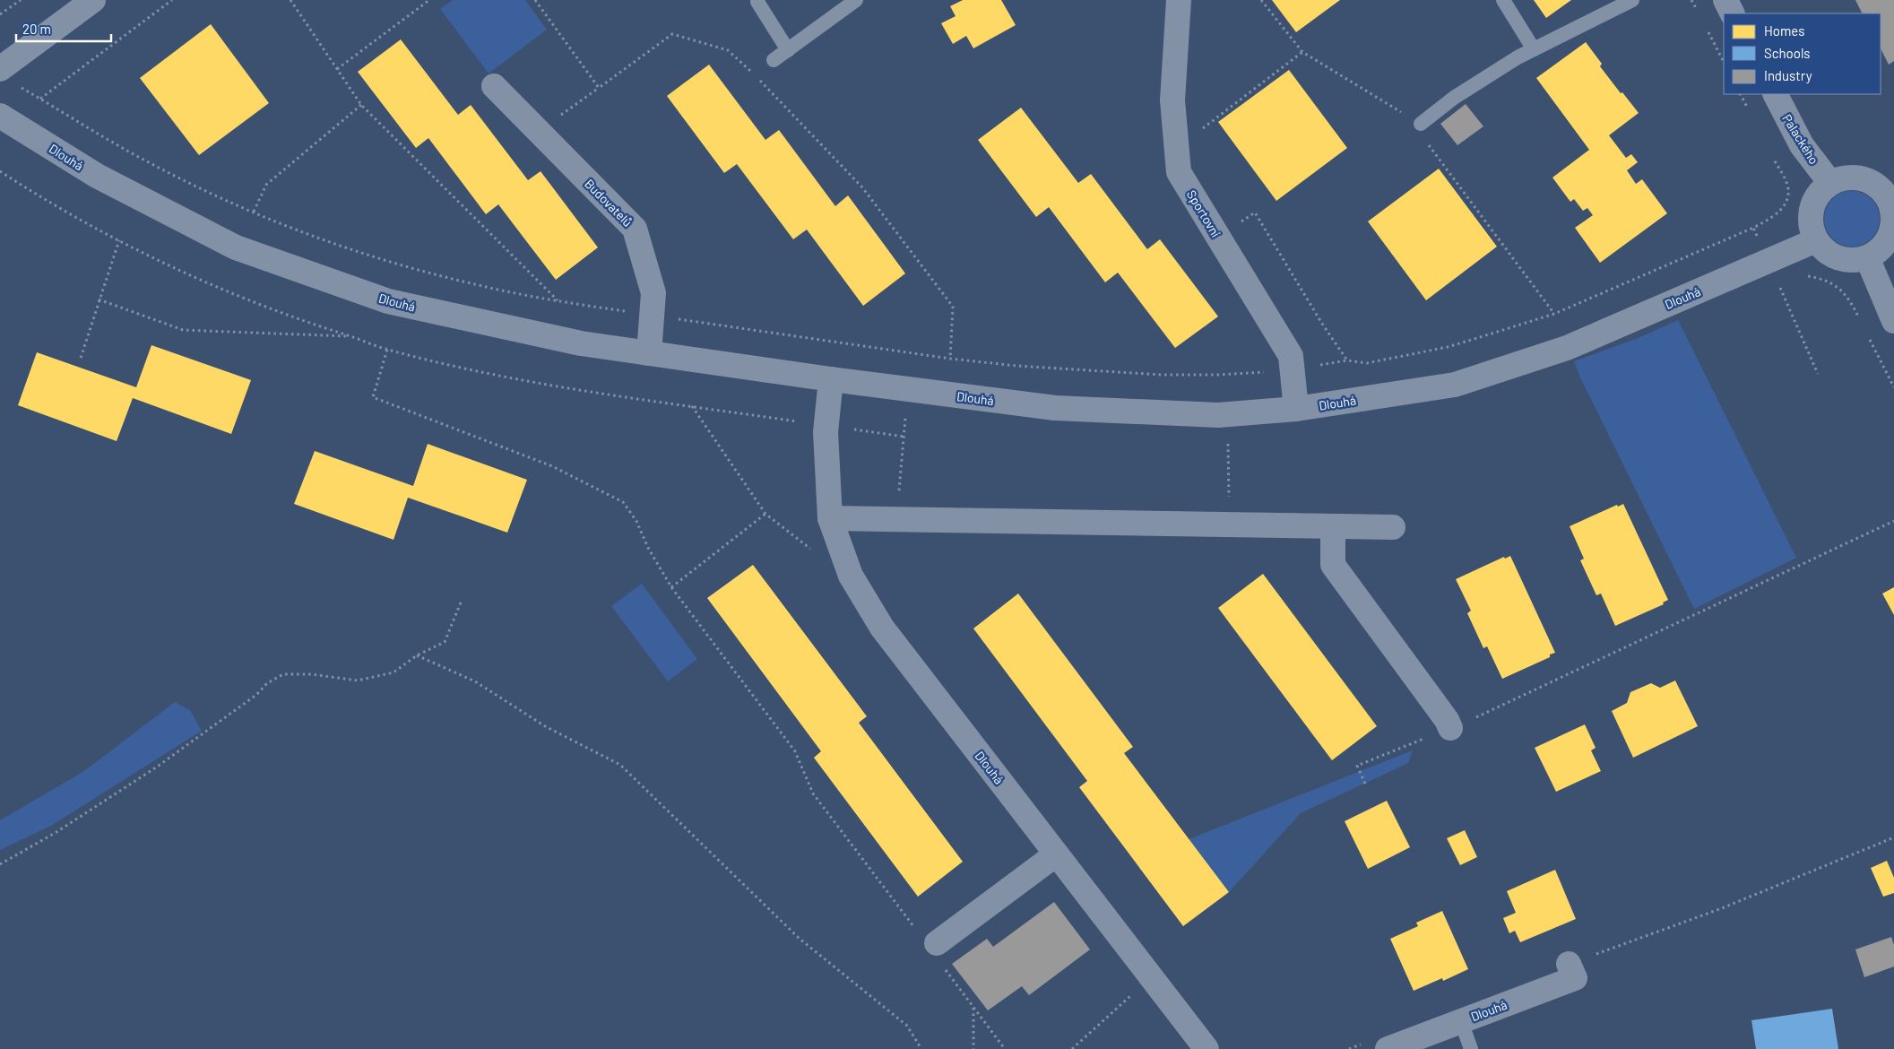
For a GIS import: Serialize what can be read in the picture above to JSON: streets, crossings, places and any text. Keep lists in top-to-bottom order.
{
  "streets": {
    "street": [
      "Palackého",
      "Dlouhá",
      "Budovatelů",
      "Sportovní"
    ]
  },
  "crossings": [
    ["Palackého", "Dlouhá"],
    ["Dlouhá", "Budovatelů"],
    ["Dlouhá", "Sportovní"]
  ],
  "legend": ["Homes", "Schools", "Industry"],
  "scale_bar": "20 m"
}
